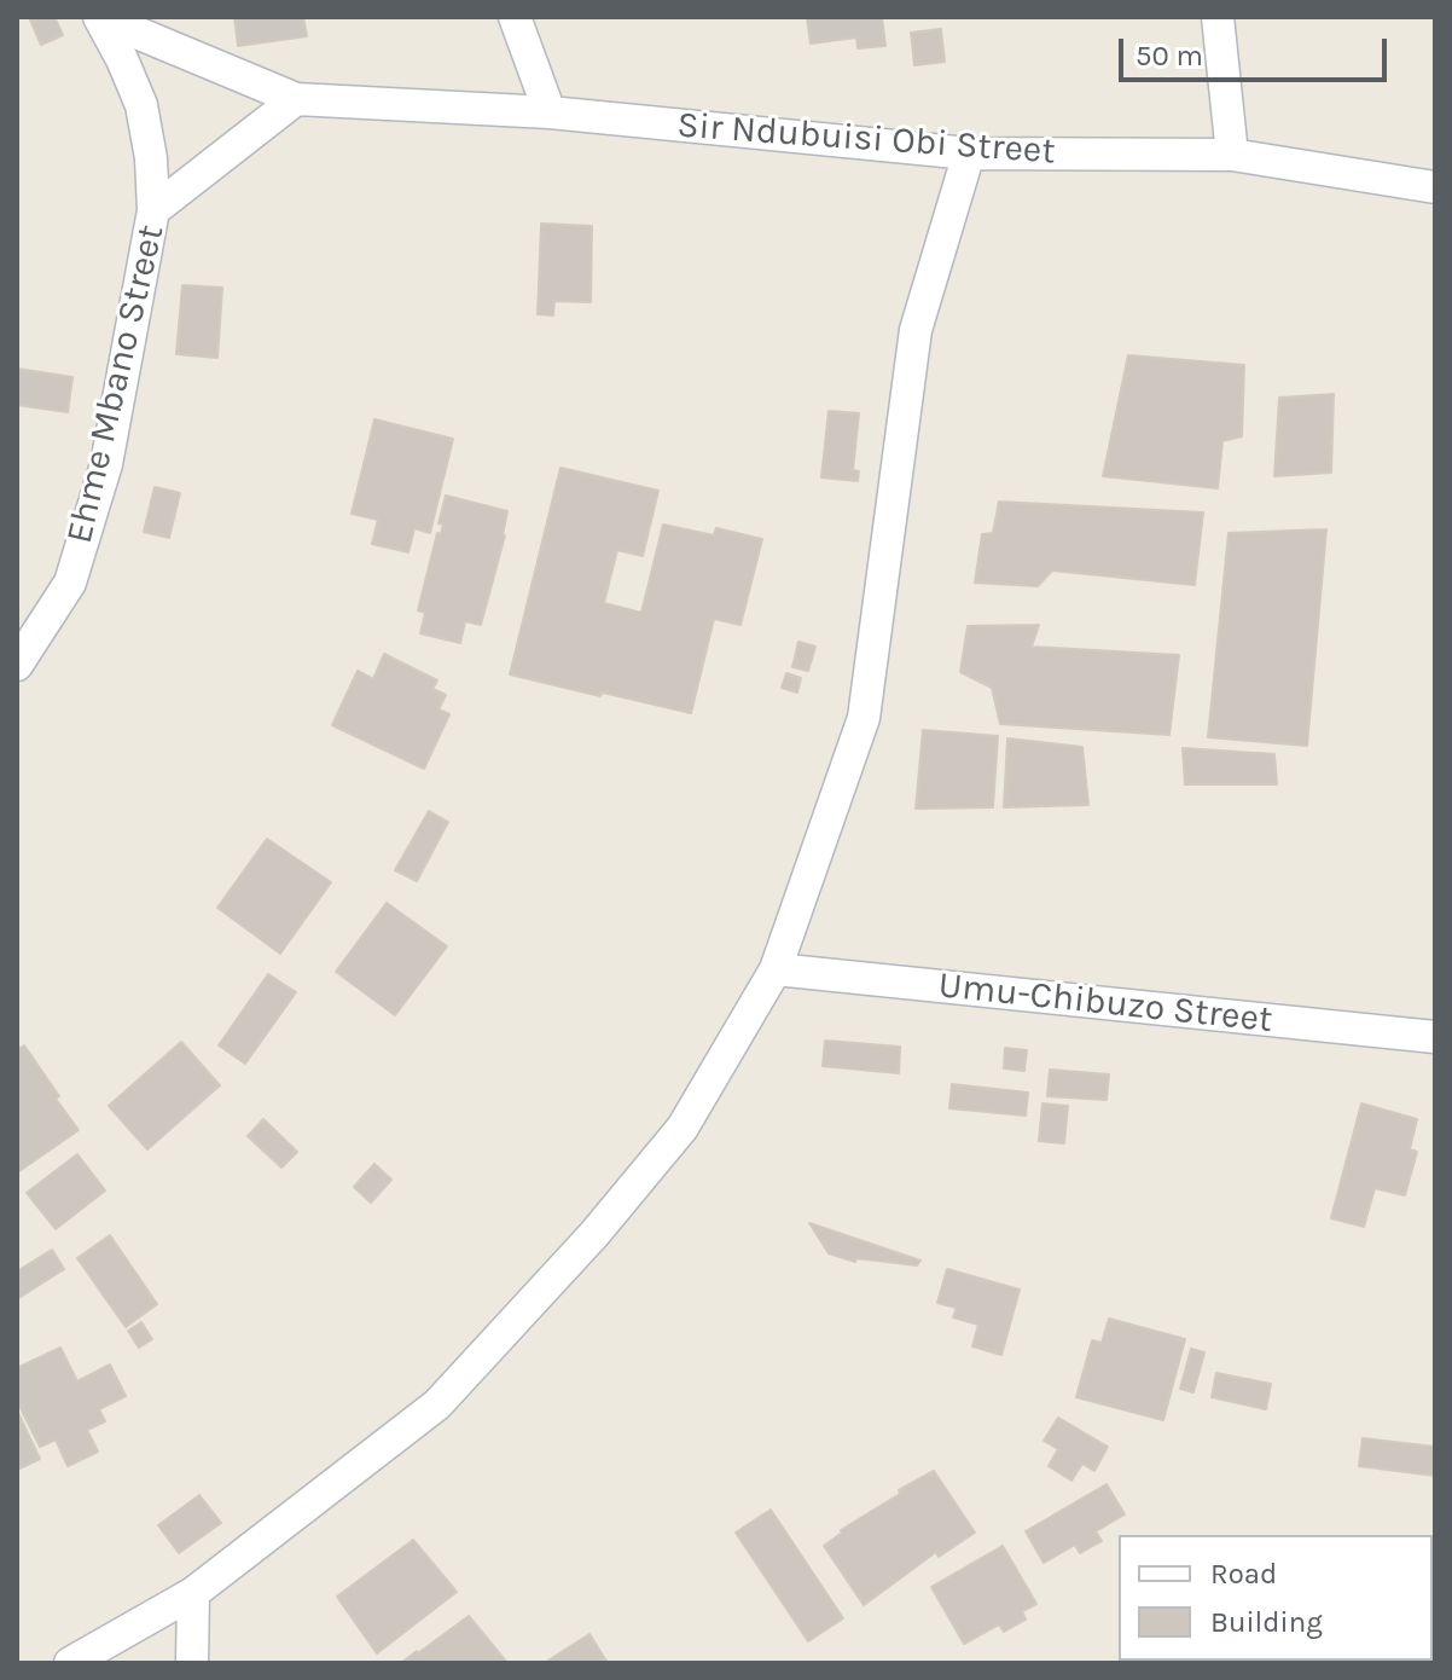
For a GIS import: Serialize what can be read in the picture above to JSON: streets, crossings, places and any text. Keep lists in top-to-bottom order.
{
  "streets": {
    "street": ["Sir Ndubuisi Obi Street", "Ehme Mbano Street", "Umu-Chibuzo Street"]
  },
  "crossings": [
    ["Sir Ndubuisi Obi Street", "Ehme Mbano Street"]
  ],
  "legend": ["Road", "Building"],
  "scale_bar": "50 m"
}
